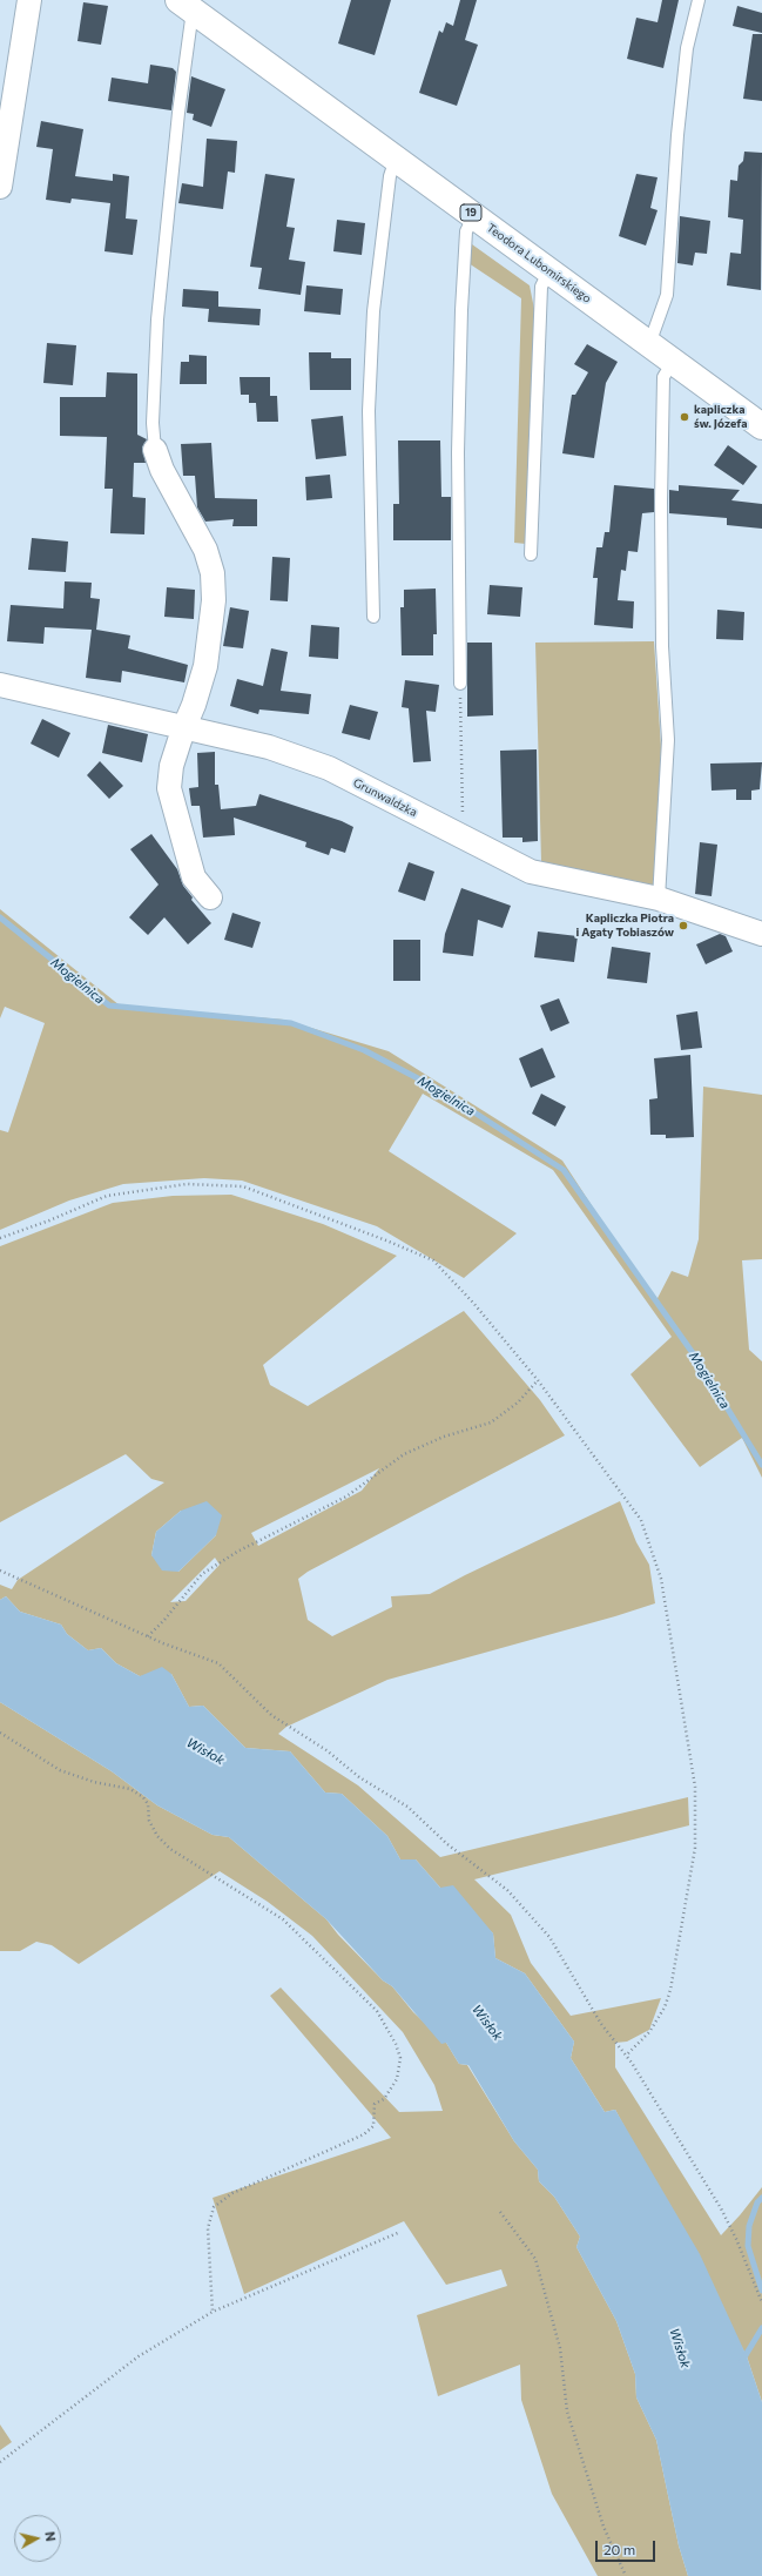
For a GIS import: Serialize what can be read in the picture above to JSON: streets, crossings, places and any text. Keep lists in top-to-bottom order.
{
  "streets": {
    "highway": ["19", "Teodora Lubomirskiego"],
    "street": ["Grunwaldzka"]
  },
  "water": ["Mogielnica", "Wisłok"],
  "places": ["kapliczka św. Józefa", "Kapliczka Piotra i Agaty Tobiaszów"],
  "scale_bar": "20 m",
  "north": "right"
}
